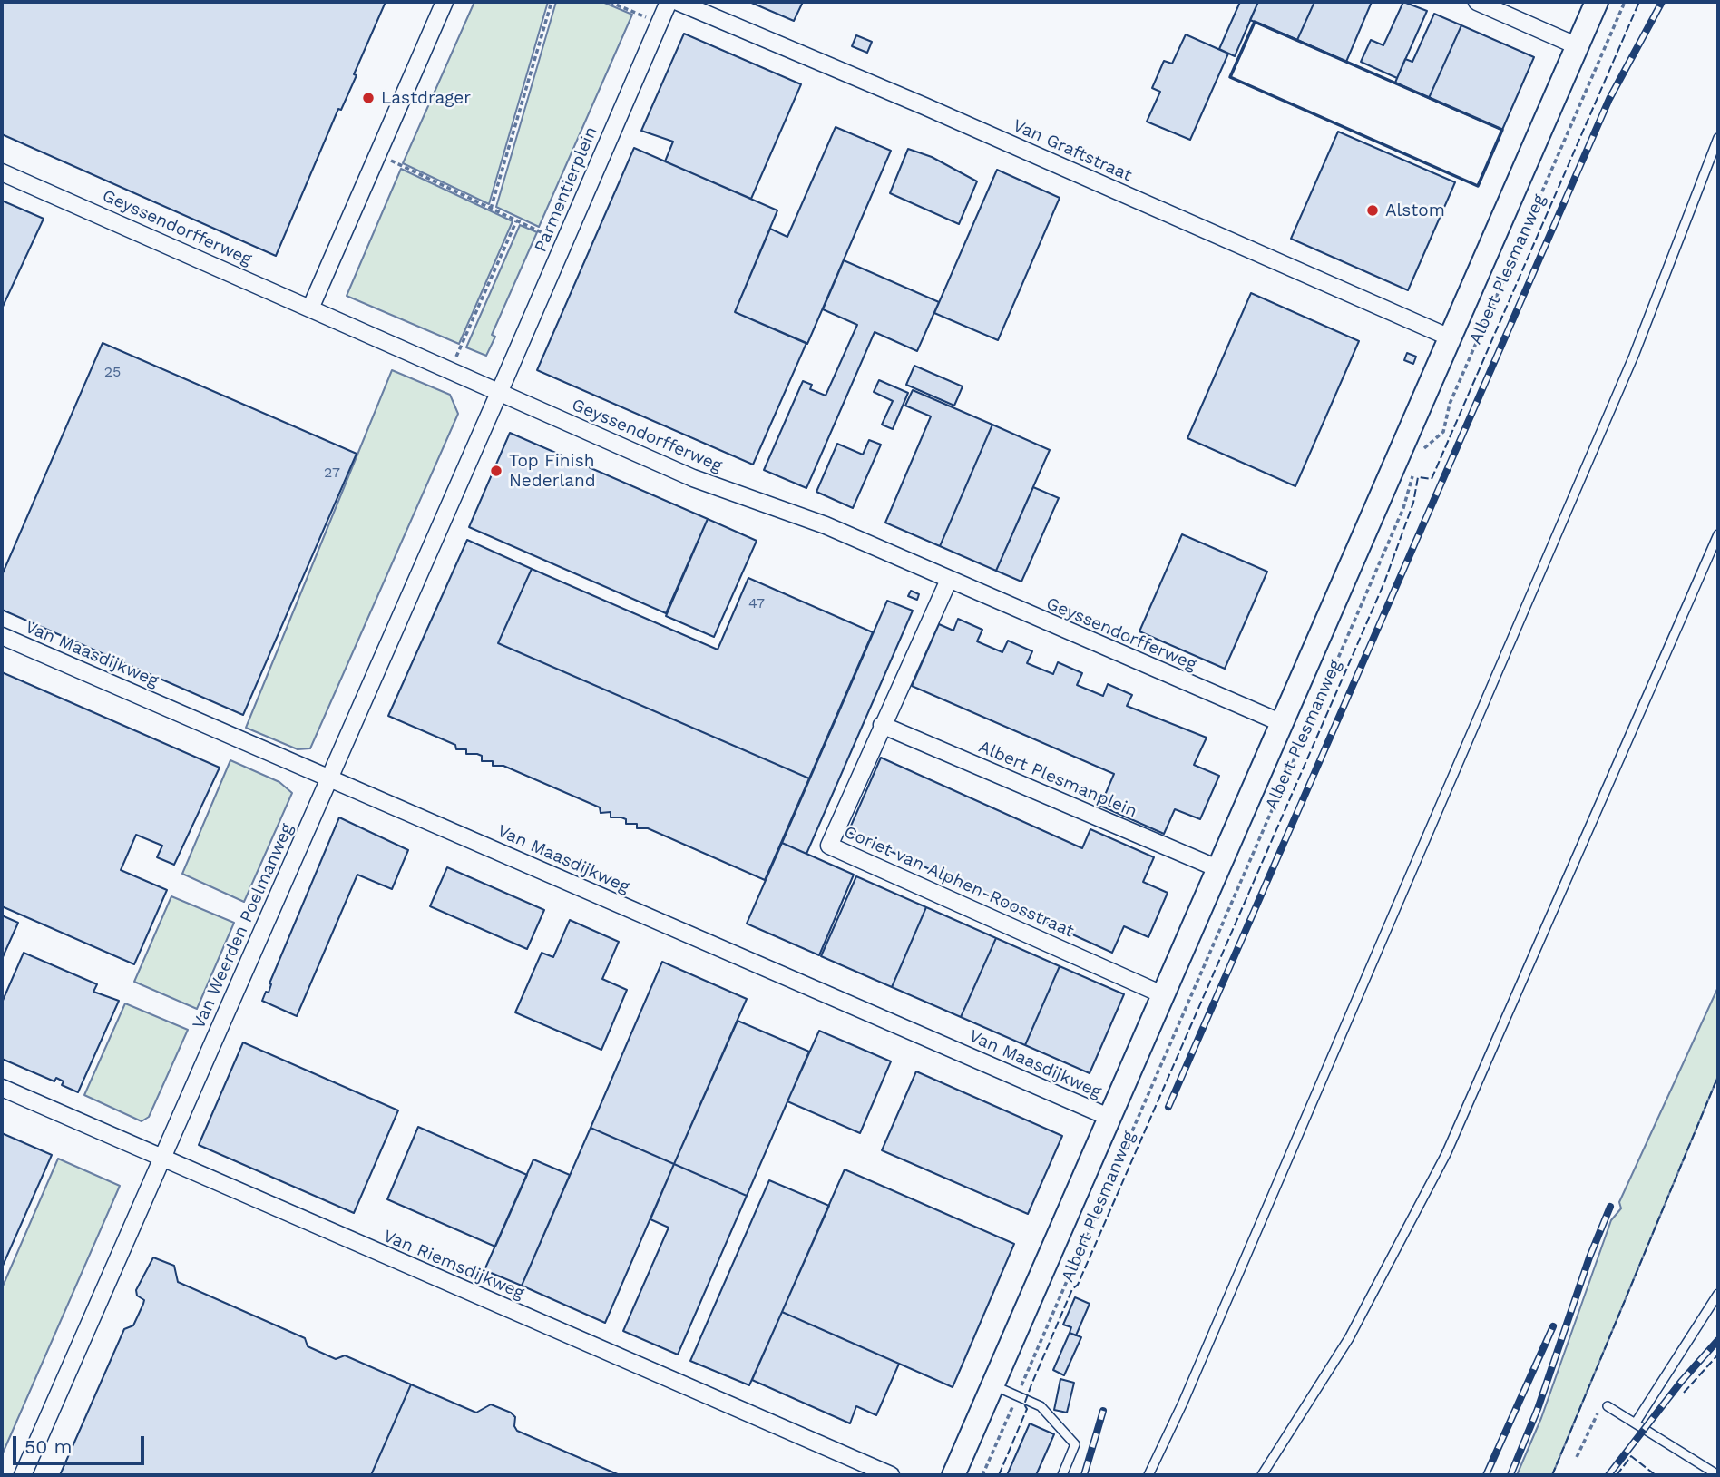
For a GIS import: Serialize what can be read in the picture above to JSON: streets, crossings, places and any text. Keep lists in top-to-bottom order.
{
  "streets": {
    "street": [
      "Van Graftstraat",
      "Parmentierplein",
      "Geyssendorfferweg",
      "Albert Plesmanweg",
      "Van Maasdijkweg",
      "Albert Plesmanplein",
      "Coriet van Alphen-Roosstraat",
      "Van Weerden Poelmanweg",
      "Van Riemsdijkweg"
    ]
  },
  "crossings": [
    ["Van Graftstraat", "Albert Plesmanweg"],
    ["Parmentierplein", "Geyssendorfferweg"],
    ["Parmentierplein", "Van Weerden Poelmanweg"],
    ["Geyssendorfferweg", "Albert Plesmanweg"],
    ["Geyssendorfferweg", "Coriet van Alphen-Roosstraat"],
    ["Geyssendorfferweg", "Van Weerden Poelmanweg"],
    ["Albert Plesmanweg", "Van Maasdijkweg"],
    ["Albert Plesmanweg", "Albert Plesmanplein"],
    ["Albert Plesmanweg", "Coriet van Alphen-Roosstraat"],
    ["Van Maasdijkweg", "Van Weerden Poelmanweg"],
    ["Albert Plesmanplein", "Coriet van Alphen-Roosstraat"],
    ["Van Weerden Poelmanweg", "Van Riemsdijkweg"]
  ],
  "places": ["Lastdrager", "Alstom", "Top Finish Nederland"],
  "house_numbers": ["25", "27", "47"],
  "scale_bar": "50 m"
}
